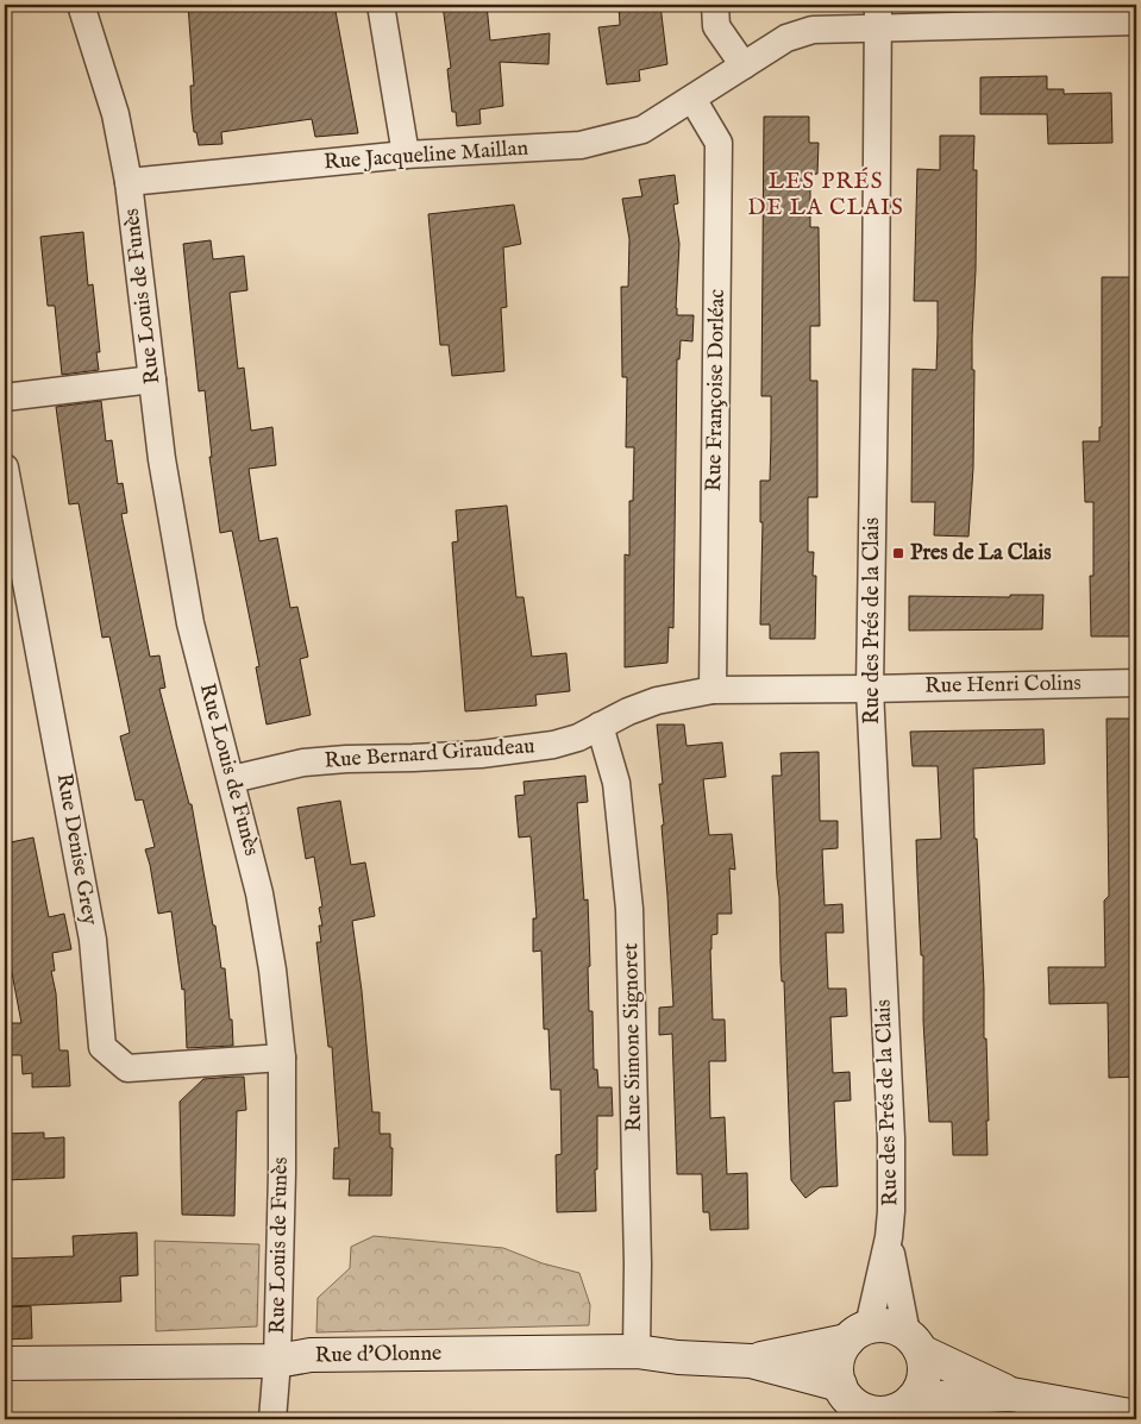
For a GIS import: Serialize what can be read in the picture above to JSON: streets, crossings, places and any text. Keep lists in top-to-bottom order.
{
  "streets": {
    "street": [
      "Rue Jacqueline Maillan",
      "Rue Louis de Funès",
      "Rue Françoise Dorléac",
      "Rue des Prés de la Clais",
      "Rue Henri Colins",
      "Rue Bernard Giraudeau",
      "Rue Denise Grey",
      "Rue Simone Signoret",
      "Rue d'Olonne"
    ]
  },
  "crossings": [
    ["Rue Jacqueline Maillan", "Rue Louis de Funès"],
    ["Rue Jacqueline Maillan", "Rue Françoise Dorléac"],
    ["Rue Jacqueline Maillan", "Rue des Prés de la Clais"],
    ["Rue Louis de Funès", "Rue Bernard Giraudeau"],
    ["Rue Louis de Funès", "Rue Denise Grey"],
    ["Rue Louis de Funès", "Rue d'Olonne"],
    ["Rue Françoise Dorléac", "Rue Bernard Giraudeau"],
    ["Rue des Prés de la Clais", "Rue Henri Colins"],
    ["Rue des Prés de la Clais", "Rue Bernard Giraudeau"],
    ["Rue des Prés de la Clais", "Rue d'Olonne"],
    ["Rue Henri Colins", "Rue Bernard Giraudeau"],
    ["Rue Bernard Giraudeau", "Rue Simone Signoret"],
    ["Rue Simone Signoret", "Rue d'Olonne"]
  ],
  "districts": ["LES PRÉS DE LA CLAIS"],
  "places": {
    "transit": ["Pres de La Clais"]
  }
}
